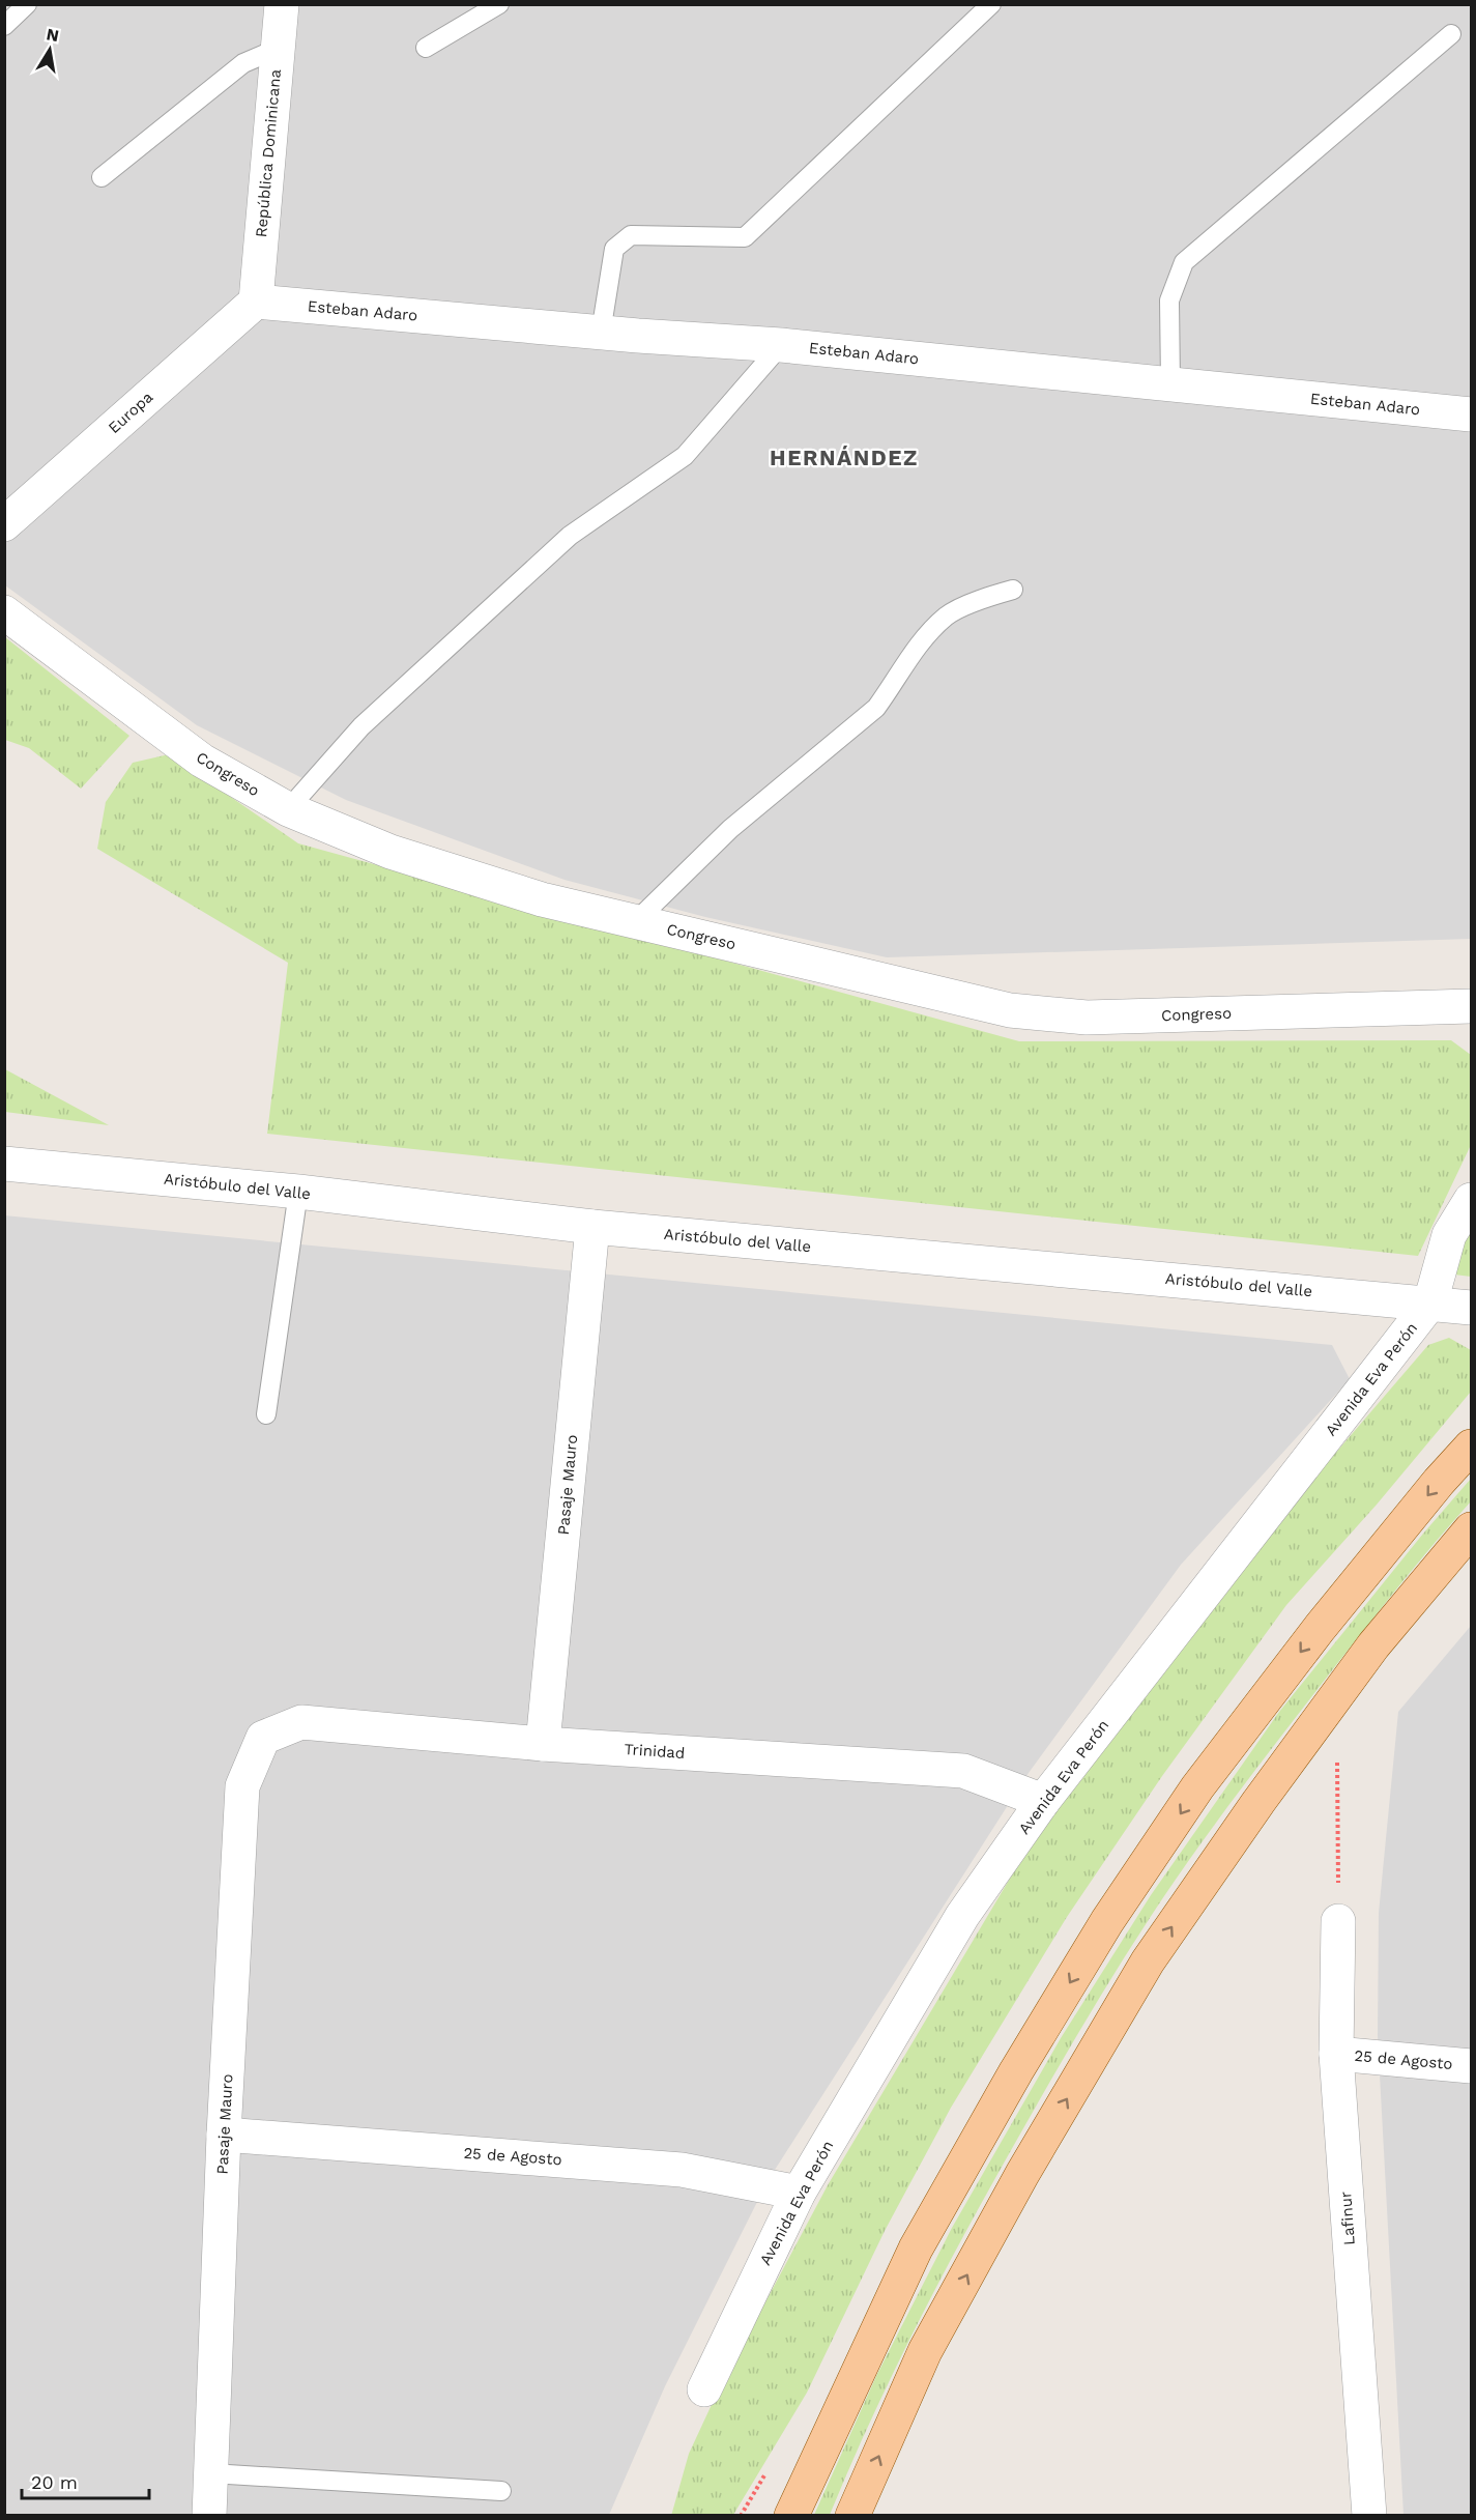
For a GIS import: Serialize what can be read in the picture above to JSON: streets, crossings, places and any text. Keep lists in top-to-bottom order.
{
  "streets": {
    "street": [
      "República Dominicana",
      "Esteban Adaro",
      "Europa",
      "Congreso",
      "Aristóbulo del Valle",
      "Avenida Eva Perón",
      "Pasaje Mauro",
      "Trinidad",
      "25 de Agosto",
      "Lafinur"
    ]
  },
  "crossings": [
    ["República Dominicana", "Esteban Adaro"],
    ["República Dominicana", "Europa"],
    ["Esteban Adaro", "Europa"],
    ["Aristóbulo del Valle", "Avenida Eva Perón"],
    ["Aristóbulo del Valle", "Pasaje Mauro"],
    ["Avenida Eva Perón", "Trinidad"],
    ["Avenida Eva Perón", "25 de Agosto"],
    ["Pasaje Mauro", "Trinidad"],
    ["Pasaje Mauro", "25 de Agosto"],
    ["25 de Agosto", "Lafinur"]
  ],
  "districts": ["HERNÁNDEZ"],
  "scale_bar": "20 m",
  "north": "top"
}
